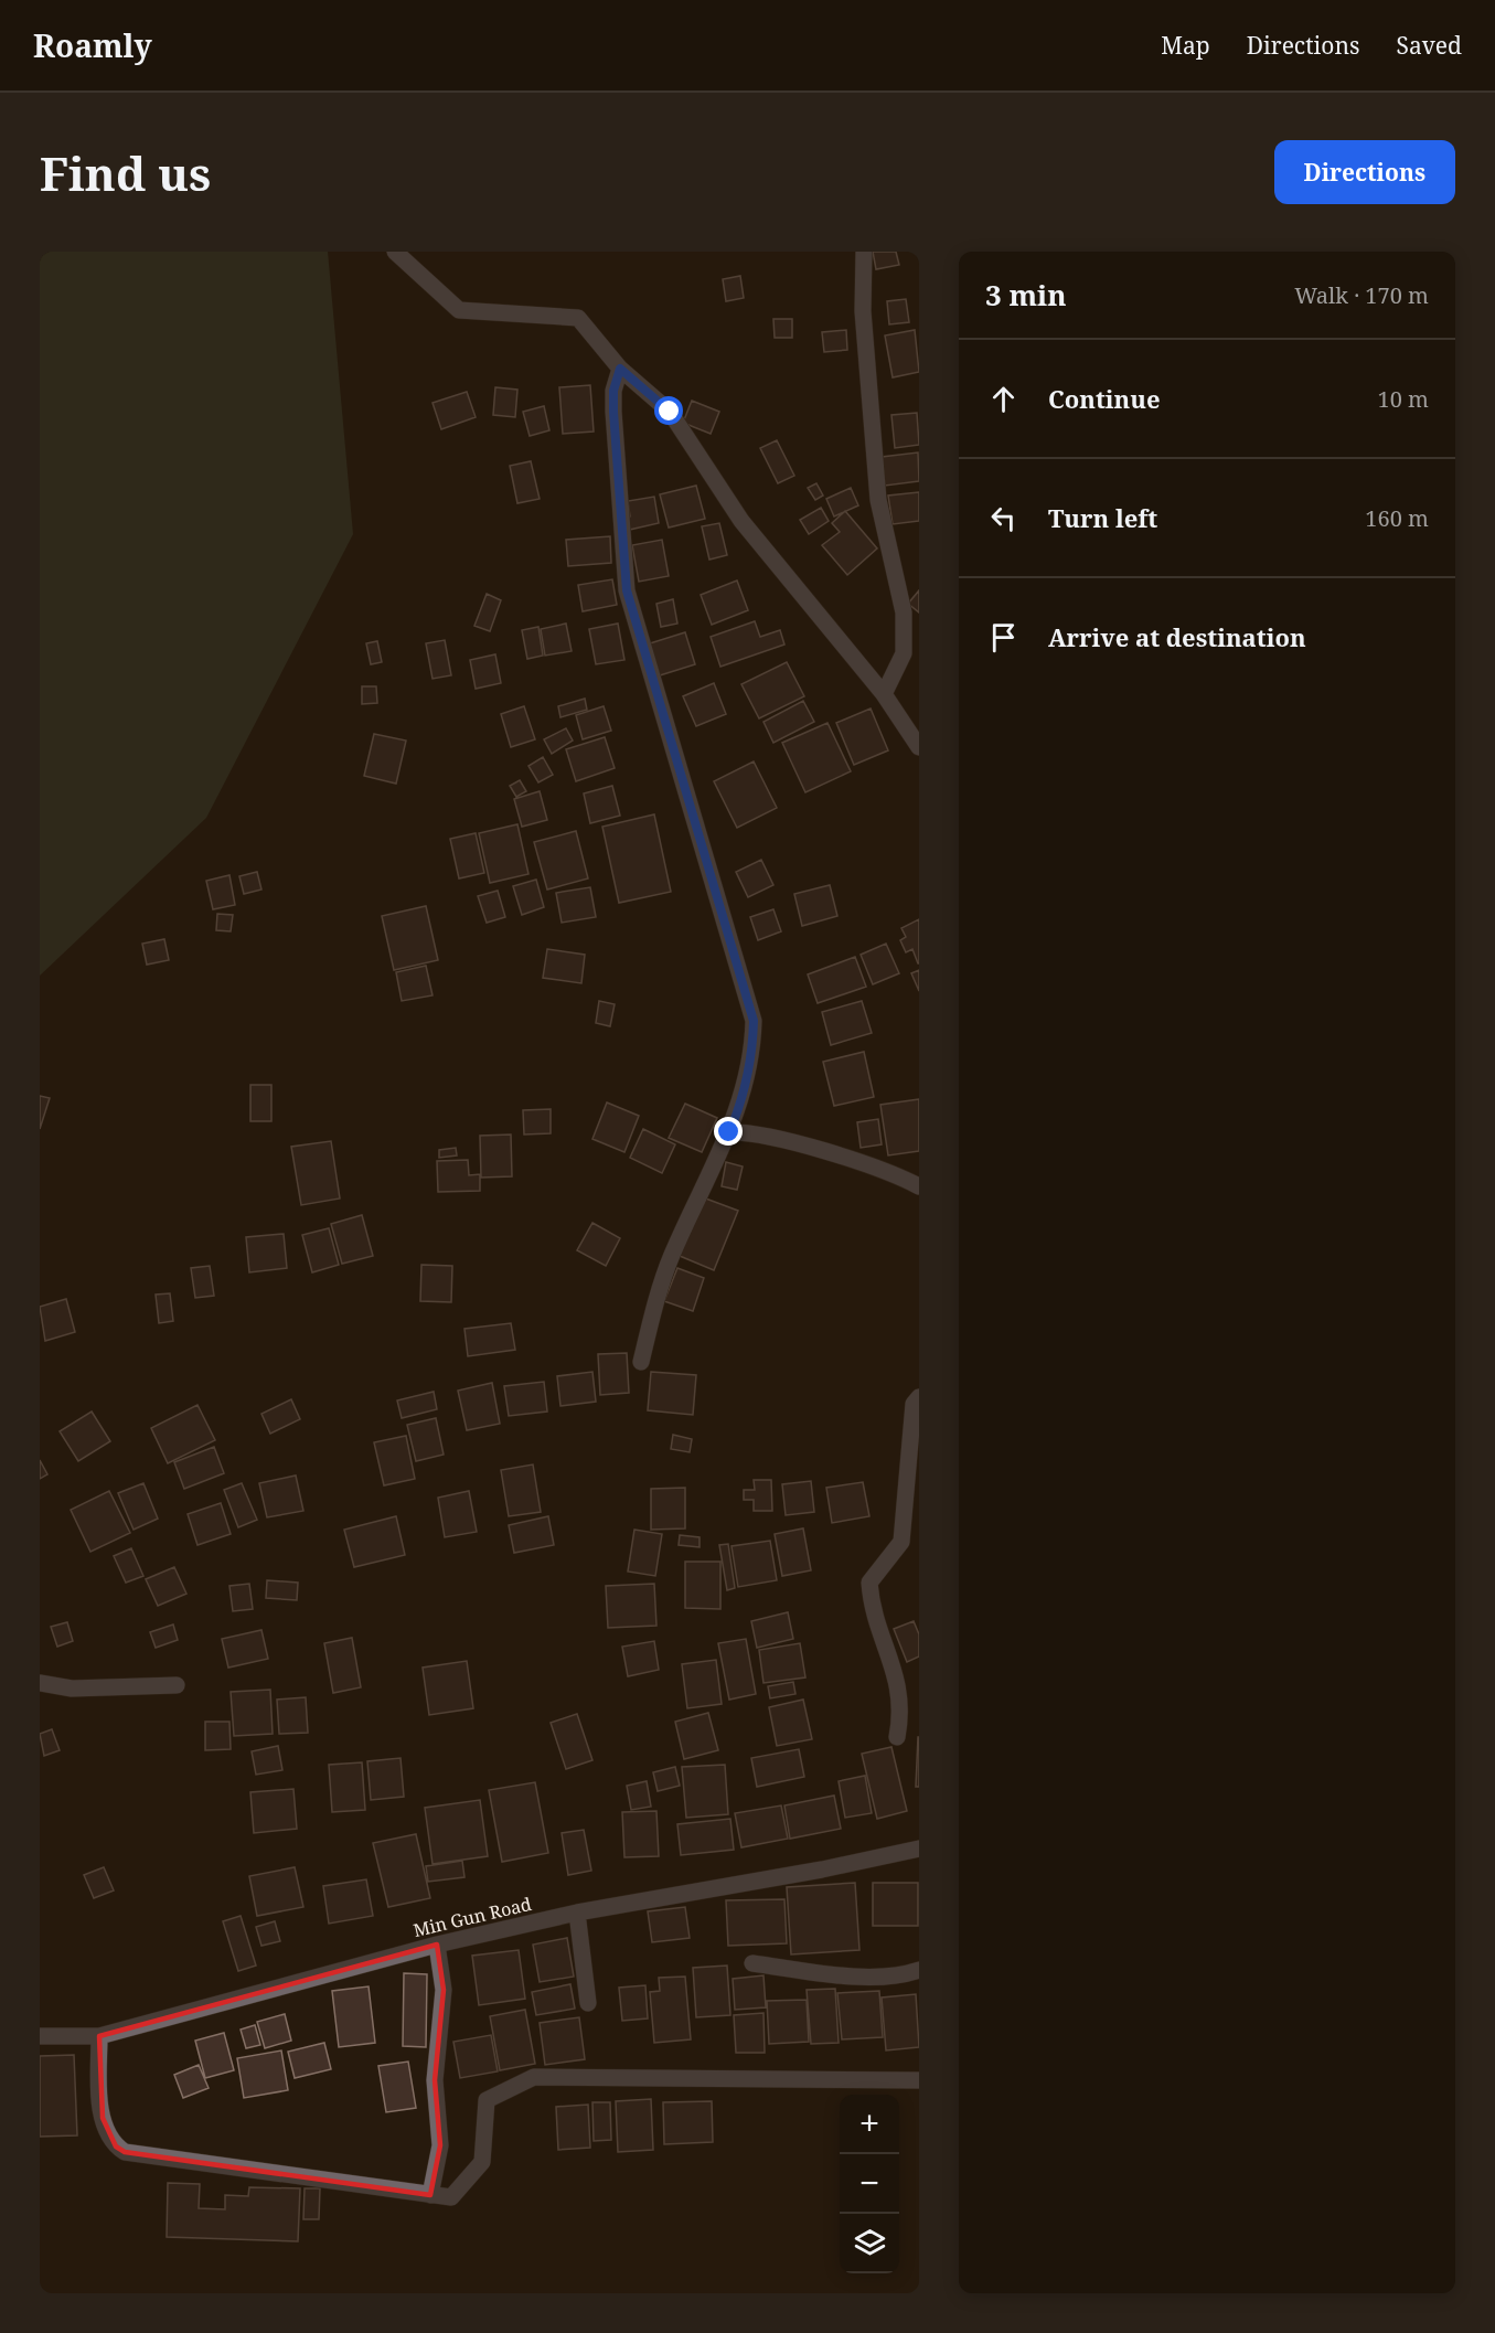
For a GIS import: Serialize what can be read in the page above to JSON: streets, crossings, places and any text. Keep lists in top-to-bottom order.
{
  "streets": {
    "street": ["Min Gun Road"]
  },
  "page": {
    "header": "Roamly",
    "nav": ["Map", "Directions", "Saved"],
    "buttons": "Directions",
    "title": "Find us",
    "heading": ["3 min", "Walk · 170 m"],
    "list": [
      ["Continue", "10 m"],
      ["Turn left", "160 m"],
      "Arrive at destination"
    ],
    "map_buttons": ["+", "−"]
  }
}
